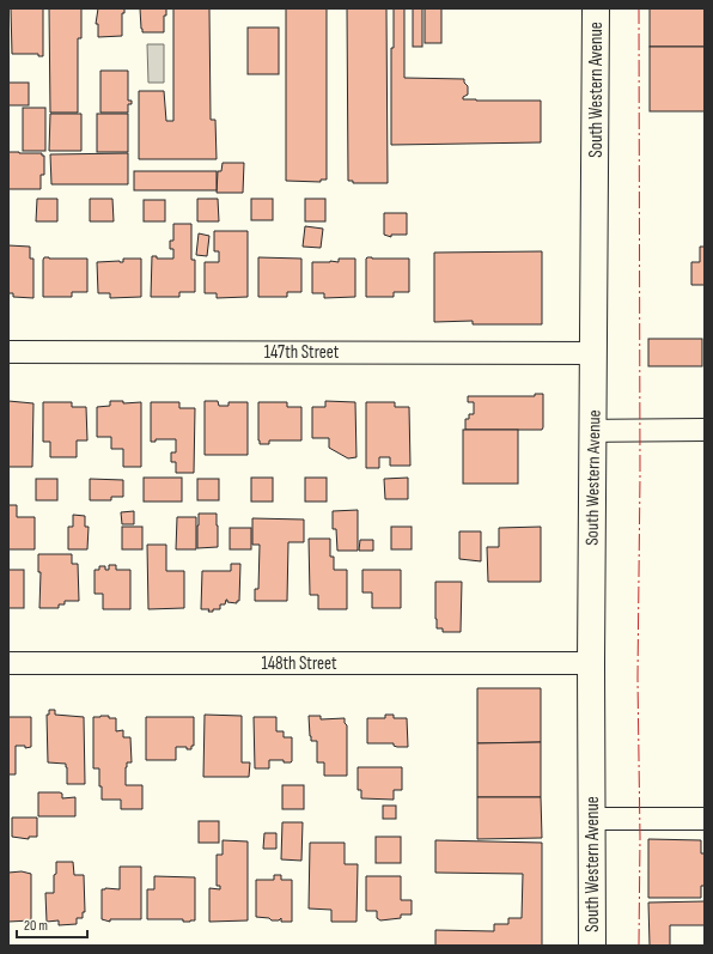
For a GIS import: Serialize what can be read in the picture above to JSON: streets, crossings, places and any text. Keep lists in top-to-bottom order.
{
  "streets": {
    "main road": ["South Western Avenue"],
    "street": ["147th Street", "148th Street"]
  },
  "crossings": [
    ["South Western Avenue", "147th Street"],
    ["South Western Avenue", "148th Street"]
  ],
  "scale_bar": "20 m"
}
